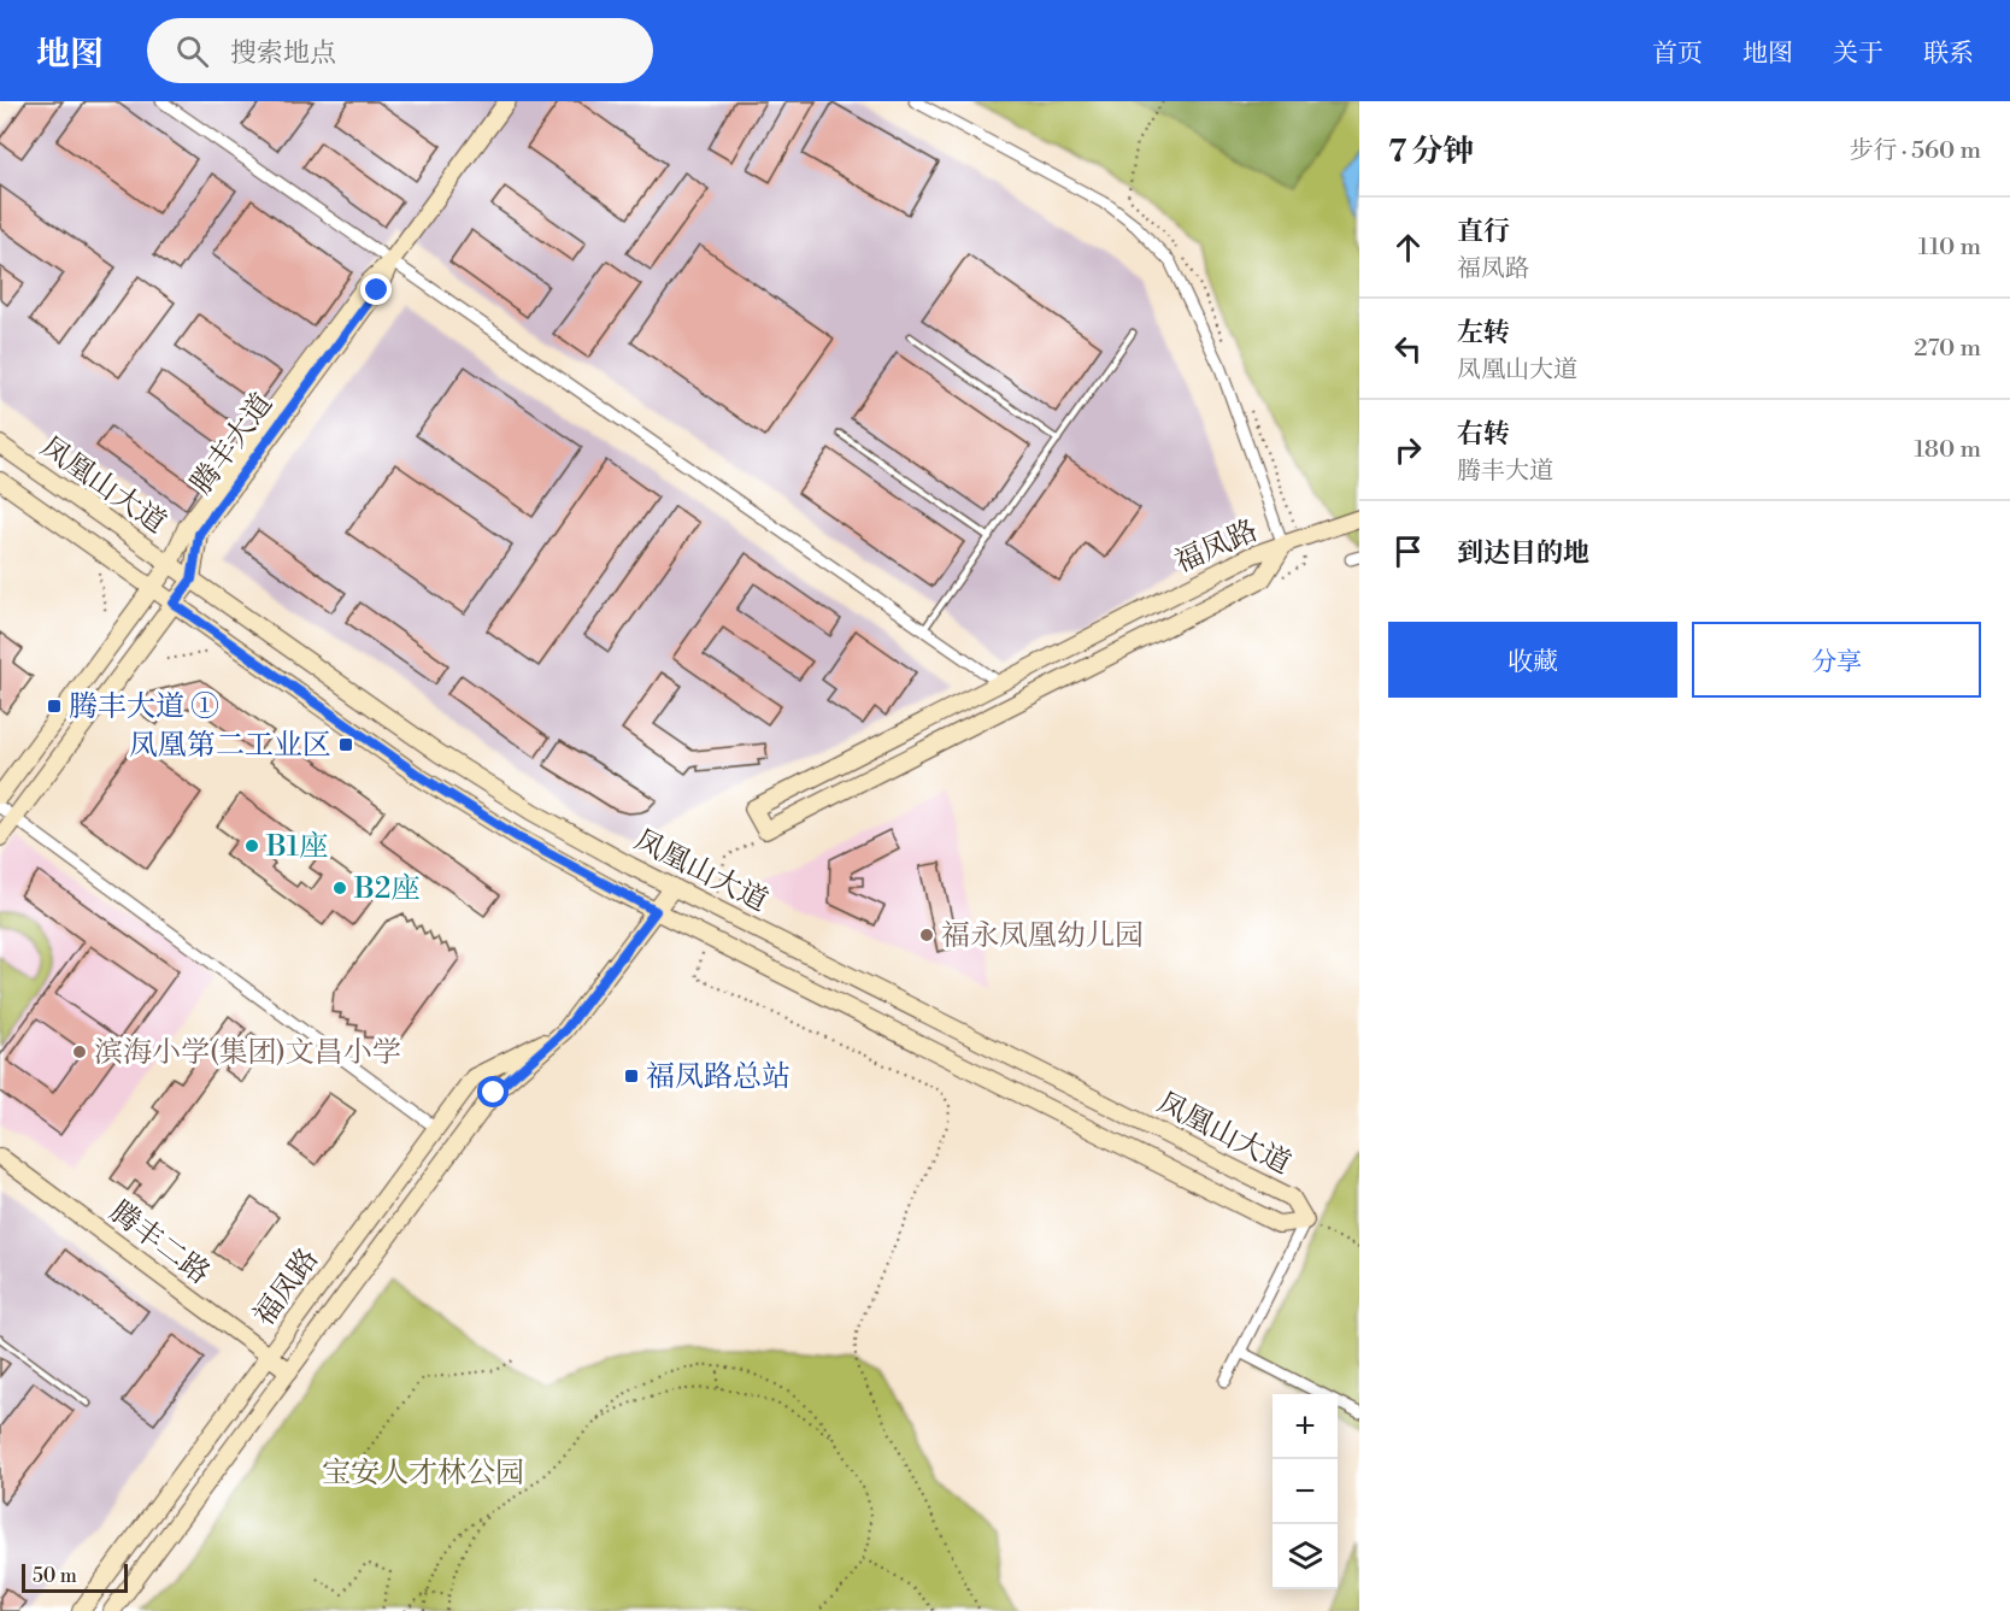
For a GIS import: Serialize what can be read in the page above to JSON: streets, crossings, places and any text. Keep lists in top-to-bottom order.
{
  "streets": {
    "main road": [
      "腾丰大道",
      "凤凰山大道",
      "福凤路",
      "腾丰二路"
    ]
  },
  "crossings": [
    ["腾丰大道", "凤凰山大道"],
    ["凤凰山大道", "福凤路"],
    ["福凤路", "腾丰二路"]
  ],
  "parks": ["宝安人才林公园"],
  "places": {
    "transit": ["腾丰大道 ①", "凤凰第二工业区", "福凤路总站"],
    "other": [
      "B1座",
      "B2座",
      "福永凤凰幼儿园",
      "滨海小学(集团)文昌小学"
    ]
  },
  "scale_bar": "50 m",
  "page": {
    "header": "地图",
    "search": "搜索地点",
    "nav": [
      "首页",
      "地图",
      "关于",
      "联系"
    ],
    "heading": ["7 分钟", "步行 · 560 m"],
    "list": [
      ["直行", "福凤路", "110 m"],
      ["左转", "凤凰山大道", "270 m"],
      ["右转", "腾丰大道", "180 m"],
      "到达目的地"
    ],
    "buttons": ["收藏", "分享"],
    "map_buttons": ["+", "−"],
    "scale": "50 m"
  }
}
